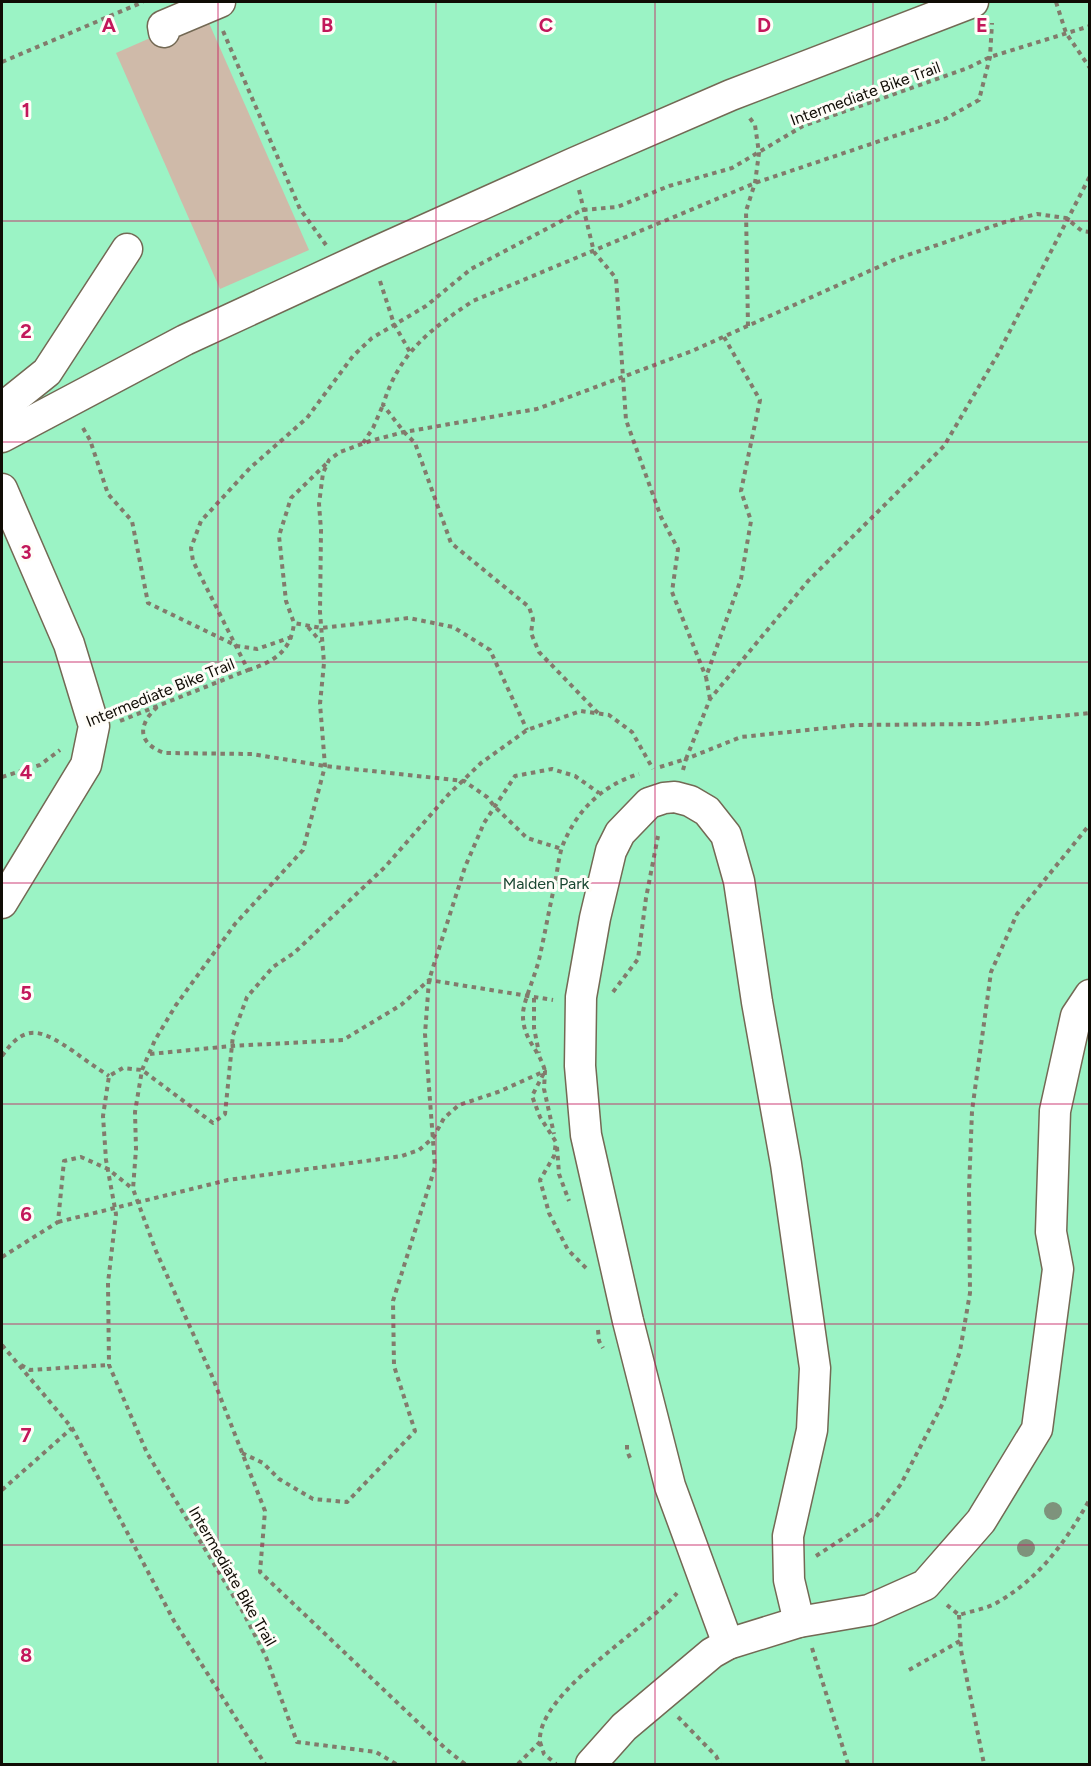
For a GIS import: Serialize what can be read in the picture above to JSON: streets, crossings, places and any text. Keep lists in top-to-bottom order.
{
  "streets": {
    "path": ["Intermediate Bike Trail"]
  },
  "parks": ["Malden Park"],
  "grid": {
    "columns": [
      "A",
      "B",
      "C",
      "D",
      "E"
    ],
    "rows": [
      "1",
      "2",
      "3",
      "4",
      "5",
      "6",
      "7",
      "8"
    ]
  }
}
